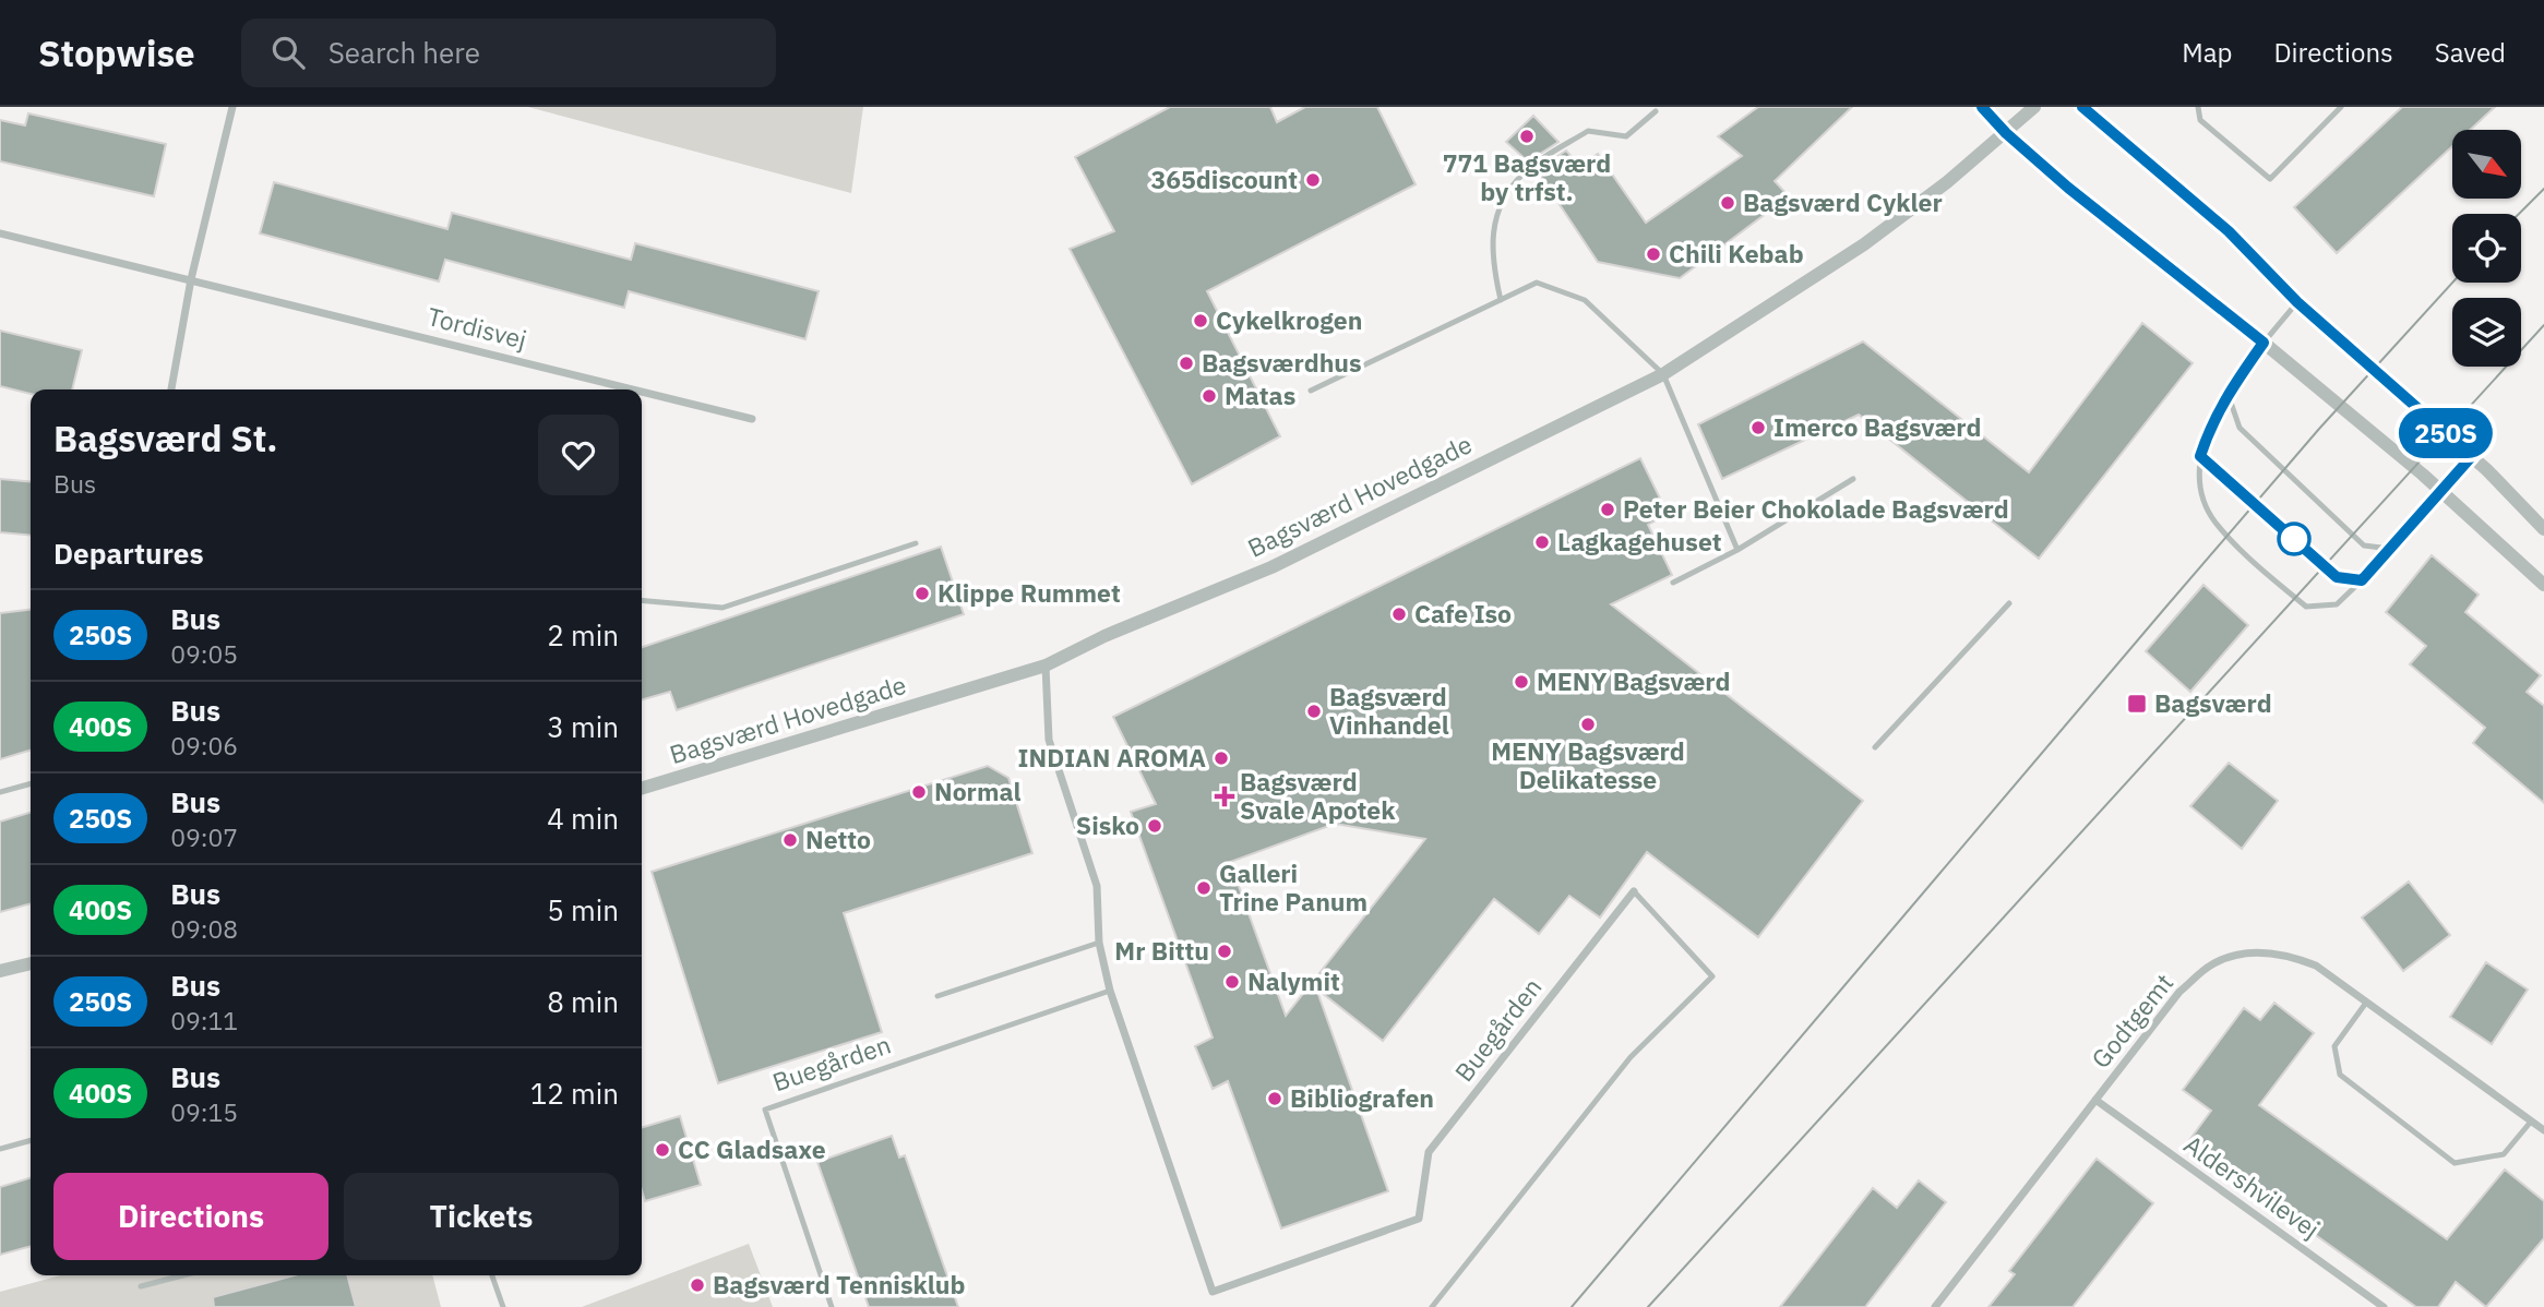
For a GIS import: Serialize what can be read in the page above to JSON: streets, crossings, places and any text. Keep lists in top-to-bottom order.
{
  "streets": {
    "street": [
      "Tordisvej",
      "Bagsværd Hovedgade",
      "Godtgemt",
      "Buegården",
      "Aldershvilevej"
    ]
  },
  "crossings": [
    ["Bagsværd Hovedgade", "Buegården"],
    ["Godtgemt", "Aldershvilevej"]
  ],
  "places": {
    "other": [
      "771 Bagsværd by trfst.",
      "365discount",
      "Bagsværd Cykler",
      "Chili Kebab",
      "Cykelkrogen",
      "Bagsværdhus",
      "Matas",
      "Imerco Bagsværd",
      "Peter Beier Chokolade Bagsværd",
      "Lagkagehuset",
      "Klippe Rummet",
      "Cafe Iso",
      "MENY Bagsværd",
      "Bagsværd Vinhandel",
      "MENY Bagsværd Delikatesse",
      "INDIAN AROMA",
      "Normal",
      "Sisko",
      "Netto",
      "Galleri Trine Panum",
      "Mr Bittu",
      "Nalymit",
      "Bibliografen",
      "CC Gladsaxe",
      "Bagsværd Tennisklub"
    ],
    "transit": ["Bagsværd"],
    "health": ["Bagsværd Svale Apotek"]
  },
  "lines": ["bus line 250S"],
  "north": "bottom right",
  "page": {
    "header": "Stopwise",
    "search": "Search here",
    "nav": ["Map", "Directions", "Saved"],
    "on_map": "250S",
    "heading": [
      ["Bagsværd St.", "Bus"],
      "Departures"
    ],
    "list": [
      {
        "mark": "250S",
        "name": "Bus",
        "note": "09:05",
        "value": "2 min"
      },
      {
        "mark": "400S",
        "name": "Bus",
        "note": "09:06",
        "value": "3 min"
      },
      {
        "mark": "250S",
        "name": "Bus",
        "note": "09:07",
        "value": "4 min"
      },
      {
        "mark": "400S",
        "name": "Bus",
        "note": "09:08",
        "value": "5 min"
      },
      {
        "mark": "250S",
        "name": "Bus",
        "note": "09:11",
        "value": "8 min"
      },
      {
        "mark": "400S",
        "name": "Bus",
        "note": "09:15",
        "value": "12 min"
      }
    ],
    "buttons": ["Directions", "Tickets"]
  }
}
